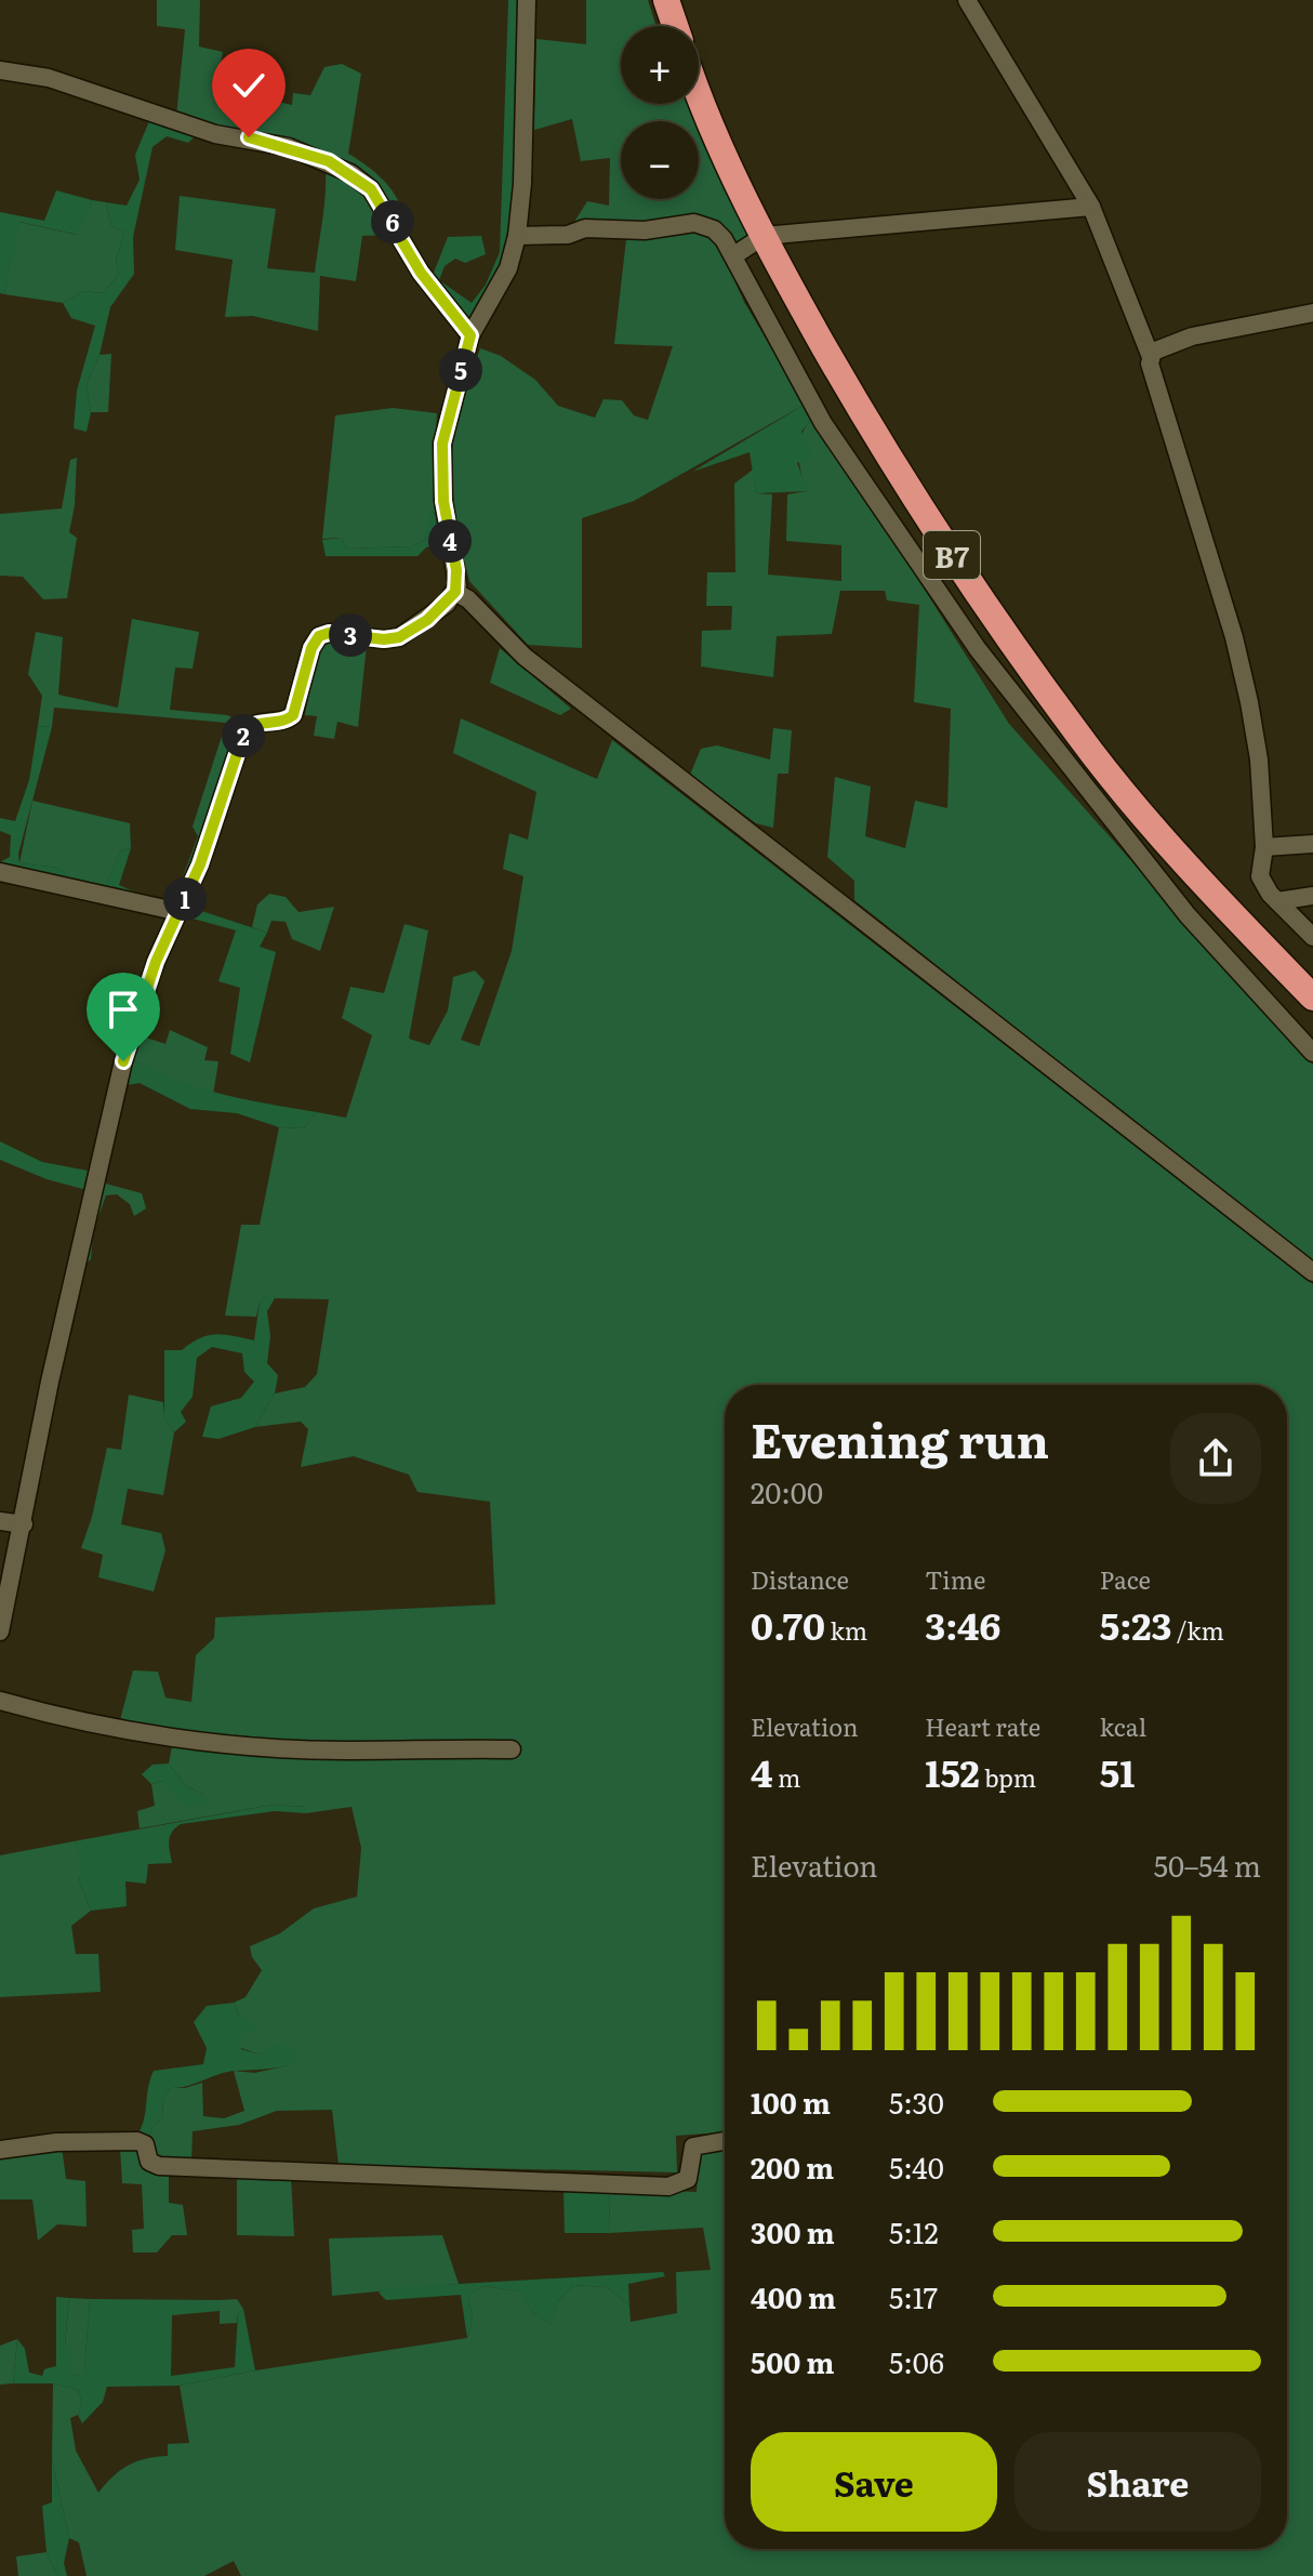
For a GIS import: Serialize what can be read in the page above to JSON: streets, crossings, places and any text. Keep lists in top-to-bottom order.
{
  "streets": {
    "highway": ["B7"]
  },
  "page": {
    "map_buttons": ["+", "−"],
    "pins": [
      "6",
      "5",
      "4",
      "3",
      "2",
      "1"
    ],
    "heading": ["Evening run", "20:00"],
    "stats": [
      ["Distance", "0.70 km"],
      ["Time", "3:46"],
      ["Pace", "5:23 /km"],
      ["Elevation", "4 m"],
      ["Heart rate", "152 bpm"],
      ["kcal", "51"]
    ],
    "chart": ["Elevation", "50–54 m"],
    "list": [
      {
        "name": "100 m",
        "note": "5:30"
      },
      {
        "name": "200 m",
        "note": "5:40"
      },
      {
        "name": "300 m",
        "note": "5:12"
      },
      {
        "name": "400 m",
        "note": "5:17"
      },
      {
        "name": "500 m",
        "note": "5:06"
      }
    ],
    "buttons": ["Save", "Share"]
  }
}
